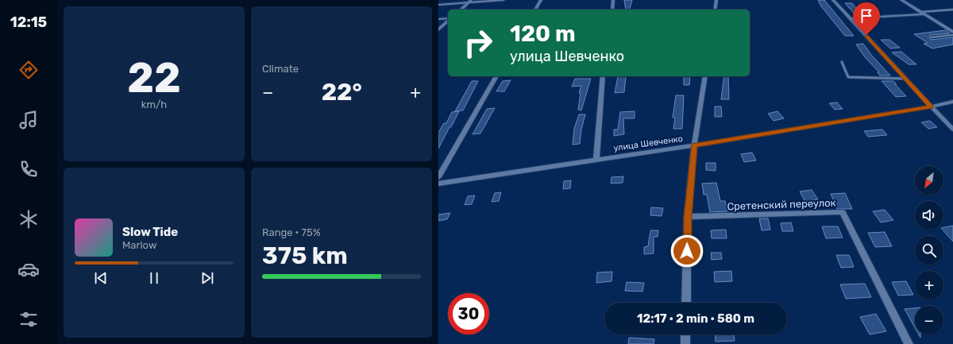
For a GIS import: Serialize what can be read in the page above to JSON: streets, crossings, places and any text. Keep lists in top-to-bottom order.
{
  "streets": {
    "street": ["улица Шевченко", "Сретенский переулок"]
  },
  "north": "bottom left",
  "page": {
    "tabs": "12:15",
    "tile": [
      ["22", "km/h"],
      "Climate",
      ["Range · 75%", "375 km"]
    ],
    "turn": ["120 m", "улица Шевченко"],
    "heat": ["−", "22°", "+"],
    "map_buttons": ["+", "−"],
    "song": ["Slow Tide", "Marlow"],
    "limit": "30",
    "trip": "12:17 · 2 min · 580 m"
  }
}
